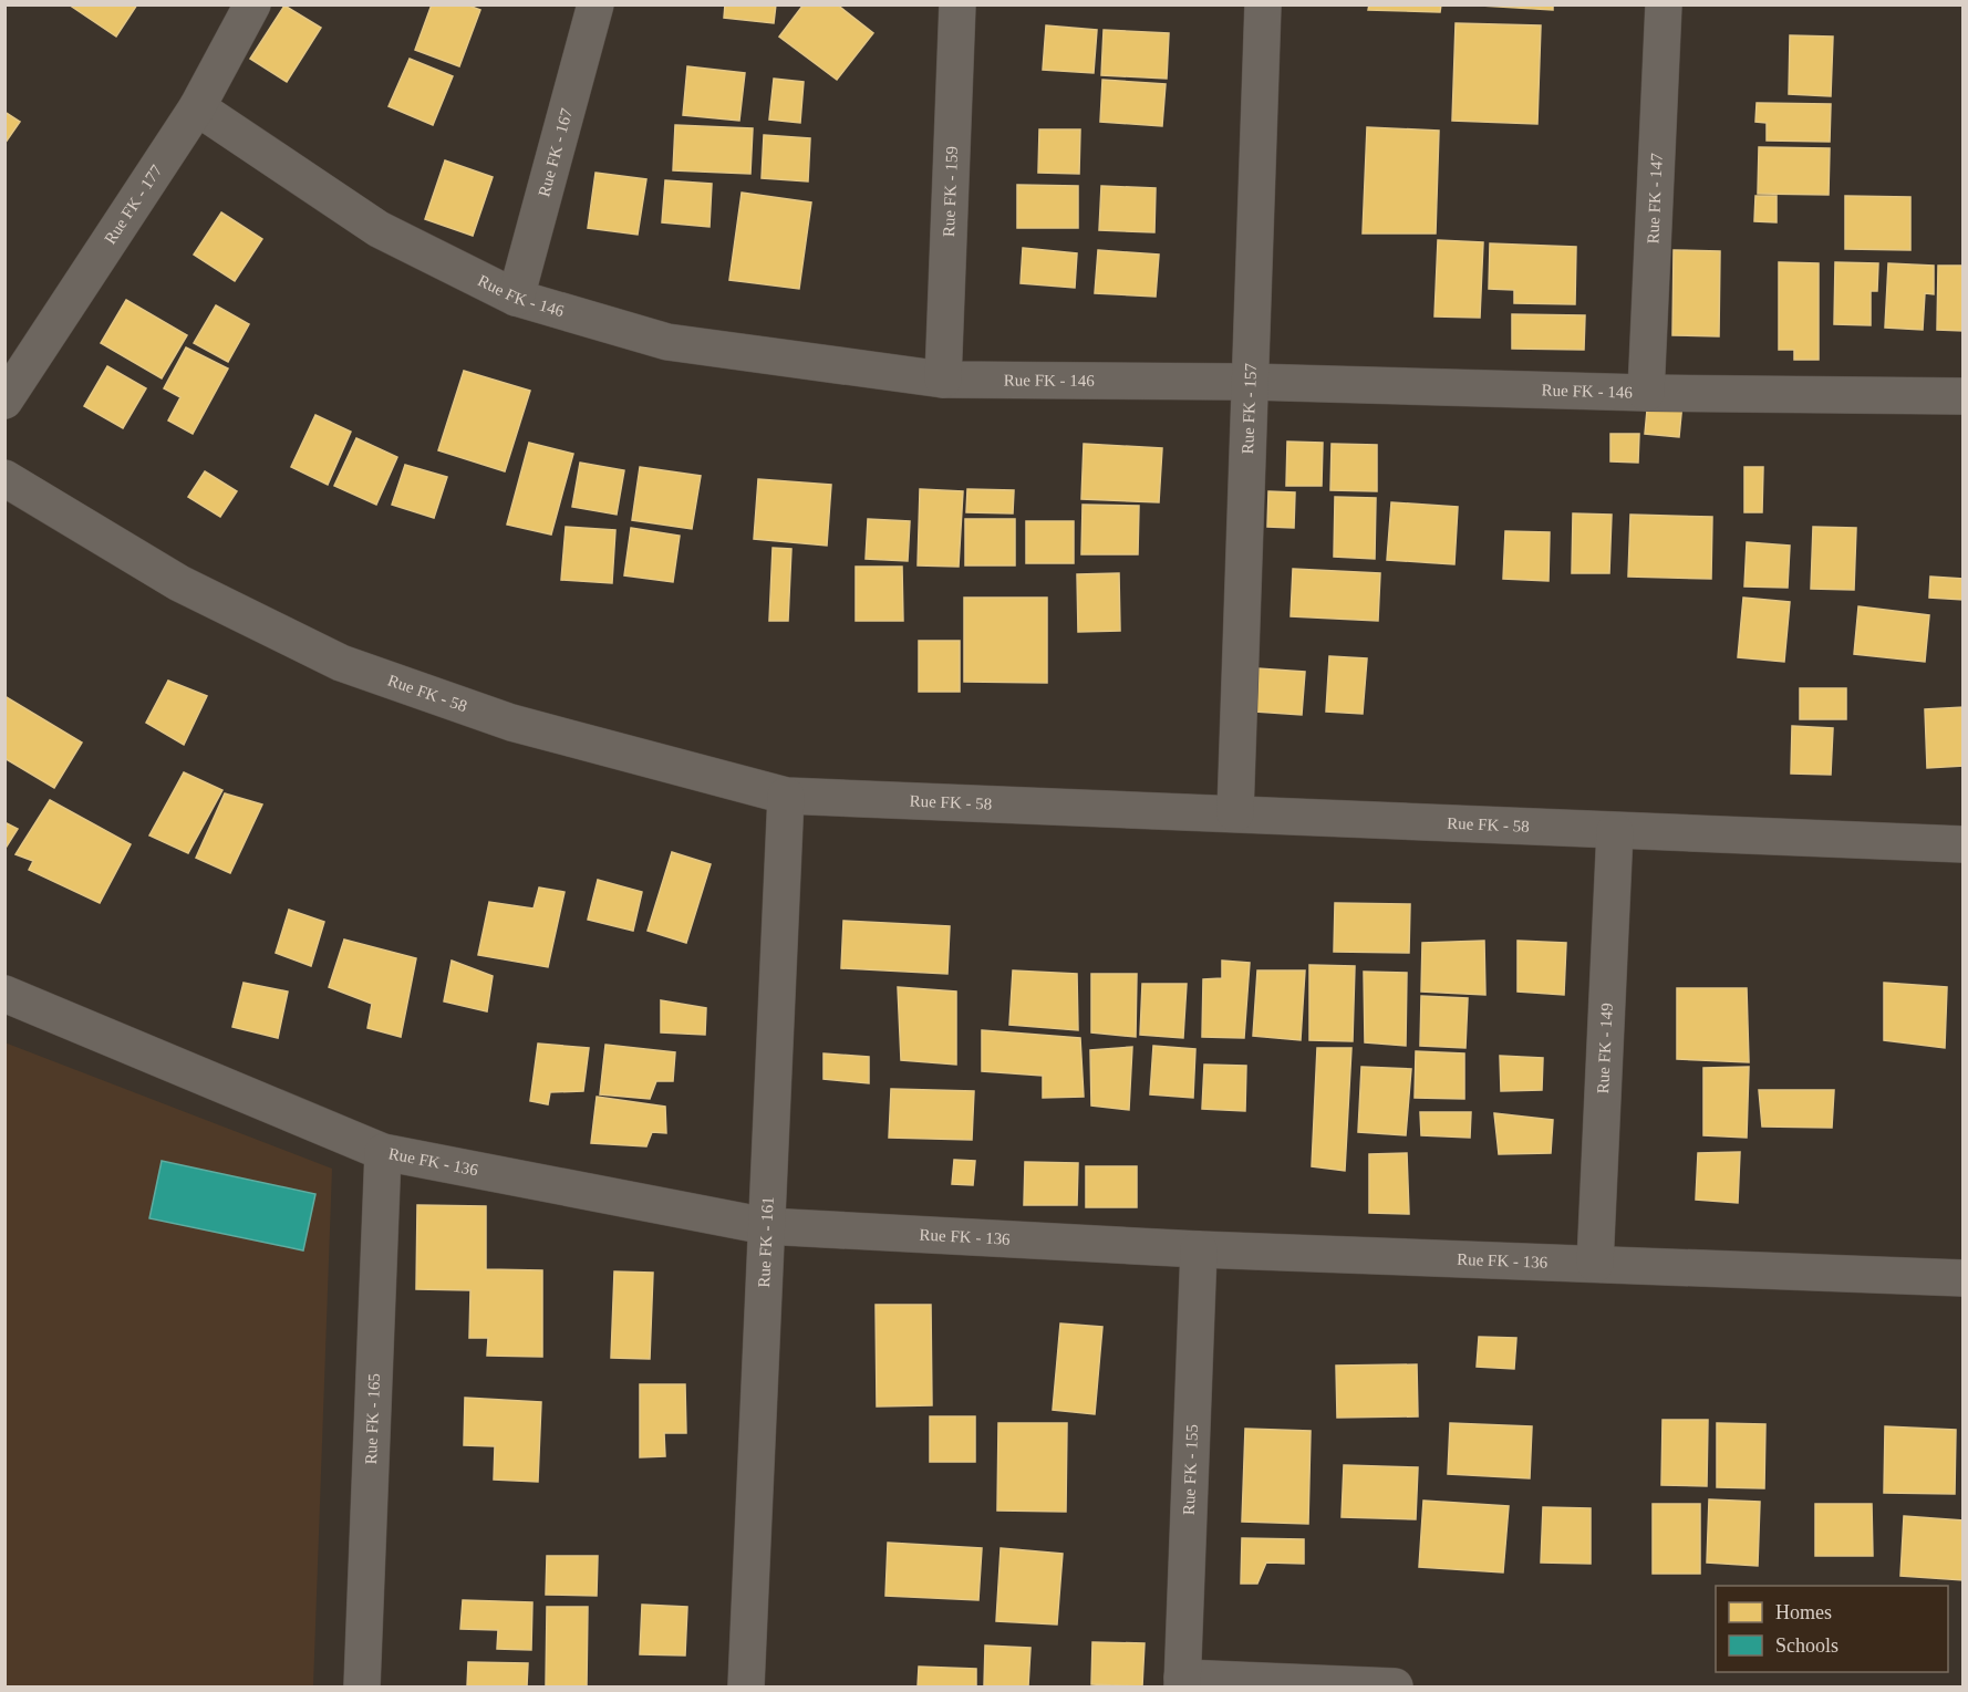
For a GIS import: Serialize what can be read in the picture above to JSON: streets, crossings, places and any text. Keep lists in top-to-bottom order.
{
  "streets": {
    "street": [
      "Rue FK - 167",
      "Rue FK - 159",
      "Rue FK - 147",
      "Rue FK - 177",
      "Rue FK - 146",
      "Rue FK - 157",
      "Rue FK - 58",
      "Rue FK - 149",
      "Rue FK - 136",
      "Rue FK - 161",
      "Rue FK - 165",
      "Rue FK - 155"
    ]
  },
  "crossings": [
    ["Rue FK - 167", "Rue FK - 146"],
    ["Rue FK - 159", "Rue FK - 146"],
    ["Rue FK - 147", "Rue FK - 146"],
    ["Rue FK - 177", "Rue FK - 146"],
    ["Rue FK - 146", "Rue FK - 157"],
    ["Rue FK - 157", "Rue FK - 58"],
    ["Rue FK - 58", "Rue FK - 149"],
    ["Rue FK - 58", "Rue FK - 161"],
    ["Rue FK - 149", "Rue FK - 136"],
    ["Rue FK - 136", "Rue FK - 161"],
    ["Rue FK - 136", "Rue FK - 165"],
    ["Rue FK - 136", "Rue FK - 155"]
  ],
  "legend": ["Homes", "Schools"]
}
